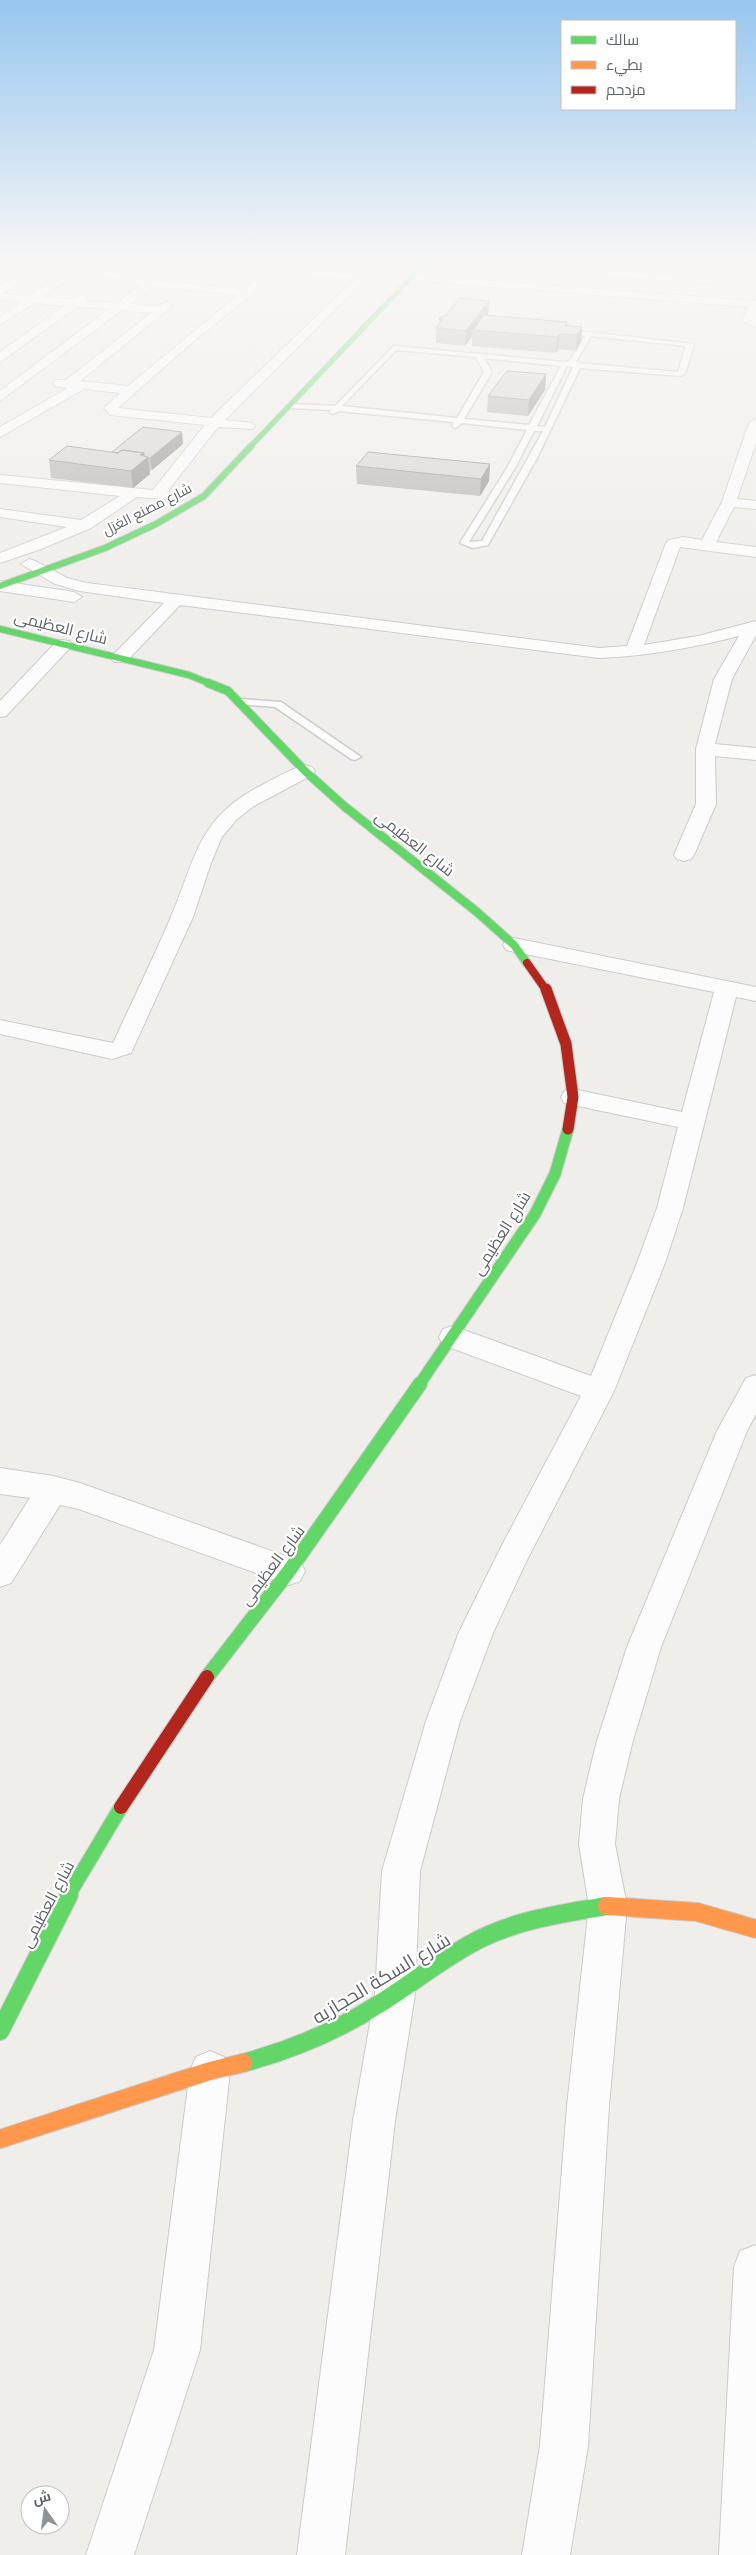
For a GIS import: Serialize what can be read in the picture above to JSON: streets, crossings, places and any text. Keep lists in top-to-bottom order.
{
  "streets": {
    "street": ["شارع مصنع الغزل", "شارع العظيمى", "شارع السكة الحجازيه"]
  },
  "legend": ["سالك", "بطيء", "مزدحم"],
  "north": "top"
}
